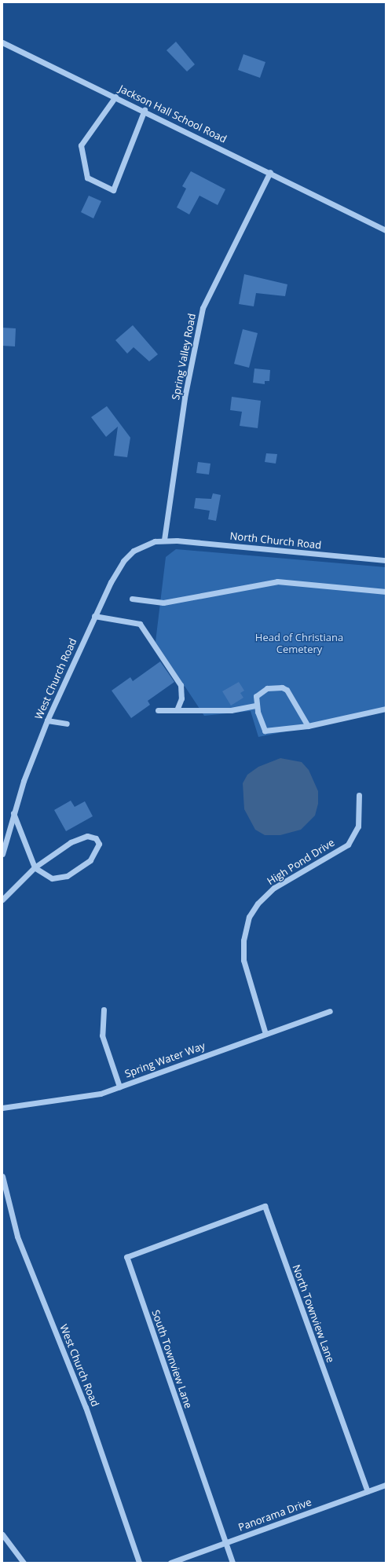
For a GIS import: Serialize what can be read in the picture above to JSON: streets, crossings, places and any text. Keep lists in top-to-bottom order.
{
  "streets": {
    "street": [
      "Jackson Hall School Road",
      "Spring Valley Road",
      "North Church Road",
      "West Church Road",
      "High Pond Drive",
      "Spring Water Way",
      "North Townview Lane",
      "South Townview Lane",
      "Panorama Drive"
    ]
  },
  "crossings": [
    ["Jackson Hall School Road", "Spring Valley Road"],
    ["Spring Valley Road", "North Church Road"],
    ["Spring Valley Road", "West Church Road"],
    ["North Church Road", "West Church Road"],
    ["High Pond Drive", "Spring Water Way"],
    ["North Townview Lane", "South Townview Lane"],
    ["North Townview Lane", "Panorama Drive"],
    ["South Townview Lane", "Panorama Drive"]
  ],
  "parks": ["Head of Christiana Cemetery"]
}
